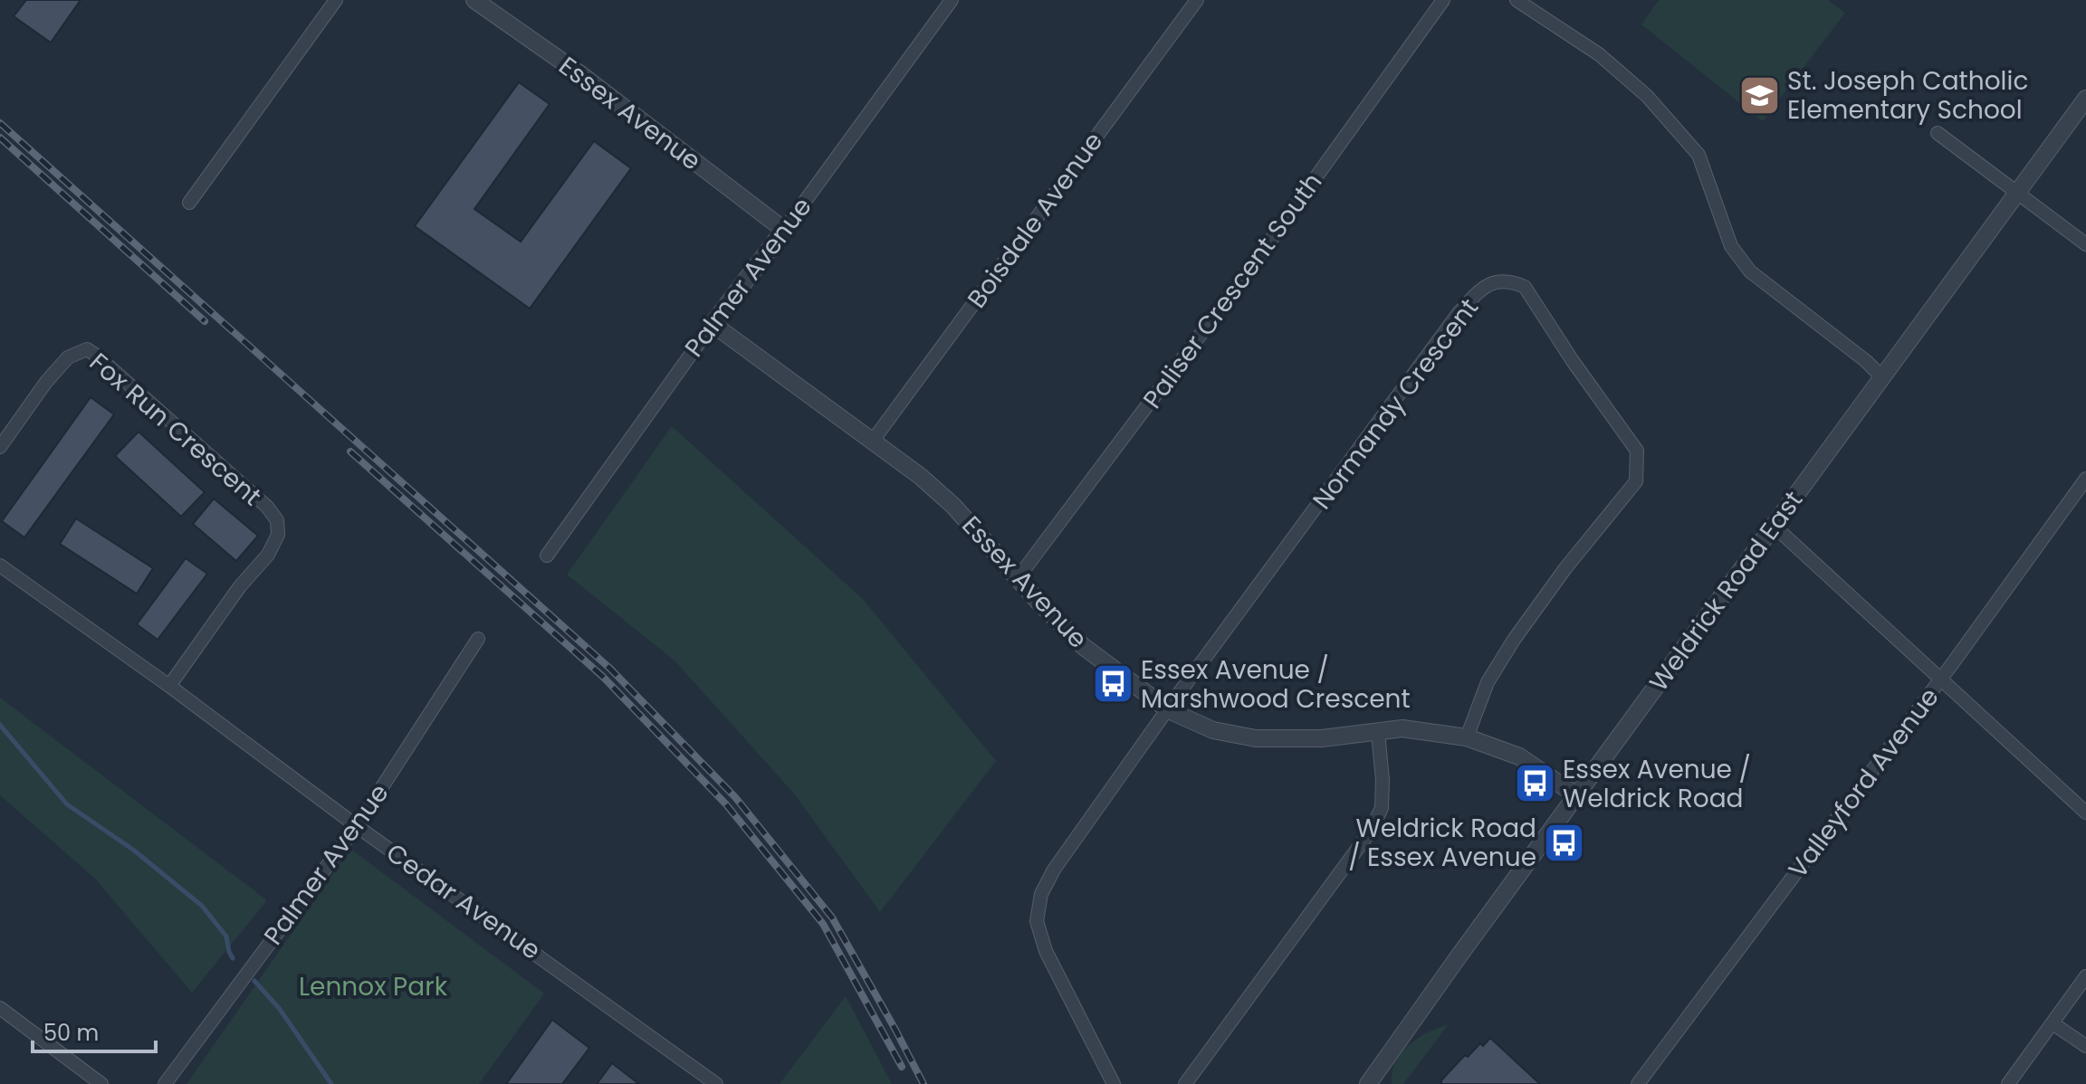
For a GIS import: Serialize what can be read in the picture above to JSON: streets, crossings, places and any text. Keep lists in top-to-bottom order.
{
  "streets": {
    "street": [
      "Essex Avenue",
      "Boisdale Avenue",
      "Palmer Avenue",
      "Paliser Crescent South",
      "Normandy Crescent",
      "Fox Run Crescent",
      "Weldrick Road East",
      "Valleyford Avenue",
      "Cedar Avenue"
    ]
  },
  "crossings": [
    ["Essex Avenue", "Boisdale Avenue"],
    ["Essex Avenue", "Palmer Avenue"],
    ["Essex Avenue", "Paliser Crescent South"],
    ["Essex Avenue", "Normandy Crescent"],
    ["Essex Avenue", "Weldrick Road East"],
    ["Palmer Avenue", "Cedar Avenue"],
    ["Fox Run Crescent", "Cedar Avenue"]
  ],
  "parks": ["Lennox Park"],
  "places": {
    "school or university": ["St. Joseph Catholic Elementary School"],
    "bus stop": ["Essex Avenue / Marshwood Crescent", "Essex Avenue / Weldrick Road", "Weldrick Road / Essex Avenue"]
  },
  "scale_bar": "50 m"
}
